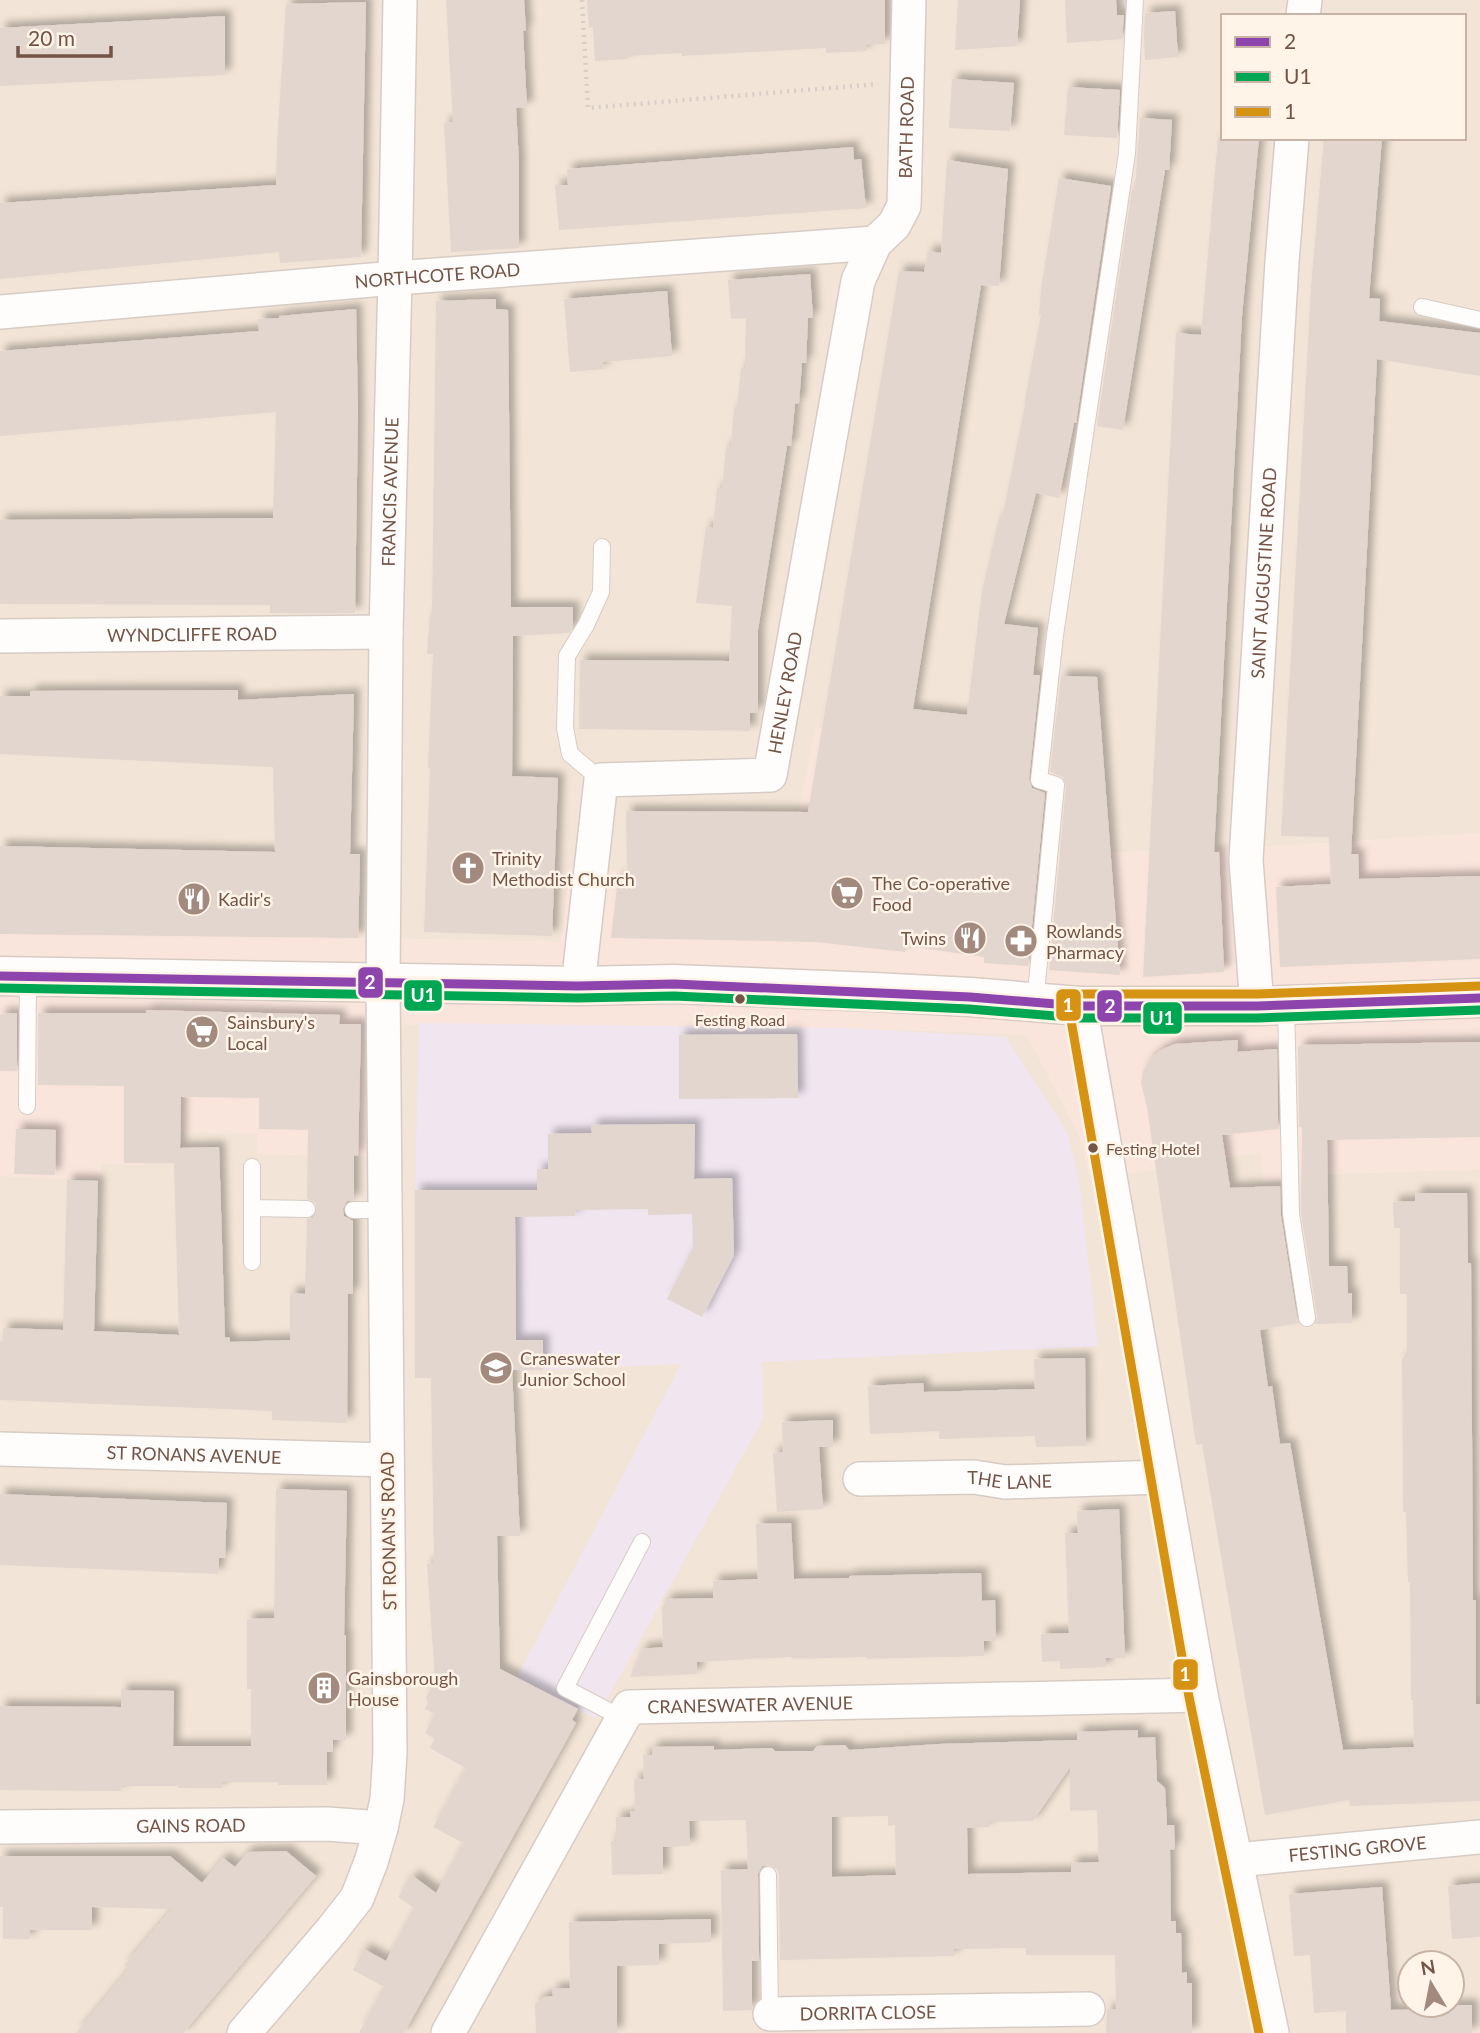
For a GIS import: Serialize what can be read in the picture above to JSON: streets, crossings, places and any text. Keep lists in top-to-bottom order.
{
  "streets": {
    "street": [
      "BATH ROAD",
      "NORTHCOTE ROAD",
      "FRANCIS AVENUE",
      "SAINT AUGUSTINE ROAD",
      "WYNDCLIFFE ROAD",
      "HENLEY ROAD",
      "ST RONANS AVENUE",
      "THE LANE",
      "ST RONAN'S ROAD",
      "CRANESWATER AVENUE",
      "GAINS ROAD",
      "FESTING GROVE",
      "DORRITA CLOSE"
    ]
  },
  "crossings": [
    ["BATH ROAD", "NORTHCOTE ROAD"],
    ["BATH ROAD", "HENLEY ROAD"],
    ["NORTHCOTE ROAD", "FRANCIS AVENUE"],
    ["NORTHCOTE ROAD", "HENLEY ROAD"],
    ["FRANCIS AVENUE", "WYNDCLIFFE ROAD"],
    ["FRANCIS AVENUE", "ST RONAN'S ROAD"],
    ["ST RONANS AVENUE", "ST RONAN'S ROAD"],
    ["ST RONAN'S ROAD", "GAINS ROAD"]
  ],
  "places": {
    "church": ["Trinity Methodist Church"],
    "supermarket": ["The Co-operative Food", "Sainsbury's Local"],
    "restaurant": ["Kadir's", "Twins"],
    "pharmacy": ["Rowlands Pharmacy"],
    "other": ["Festing Road", "Festing Hotel"],
    "school or university": ["Craneswater Junior School"],
    "building": ["Gainsborough House"]
  },
  "lines": ["transit line 2", "transit line 1", "transit line U1"],
  "legend": ["2", "U1", "1"],
  "scale_bar": "20 m",
  "north": "top"
}
